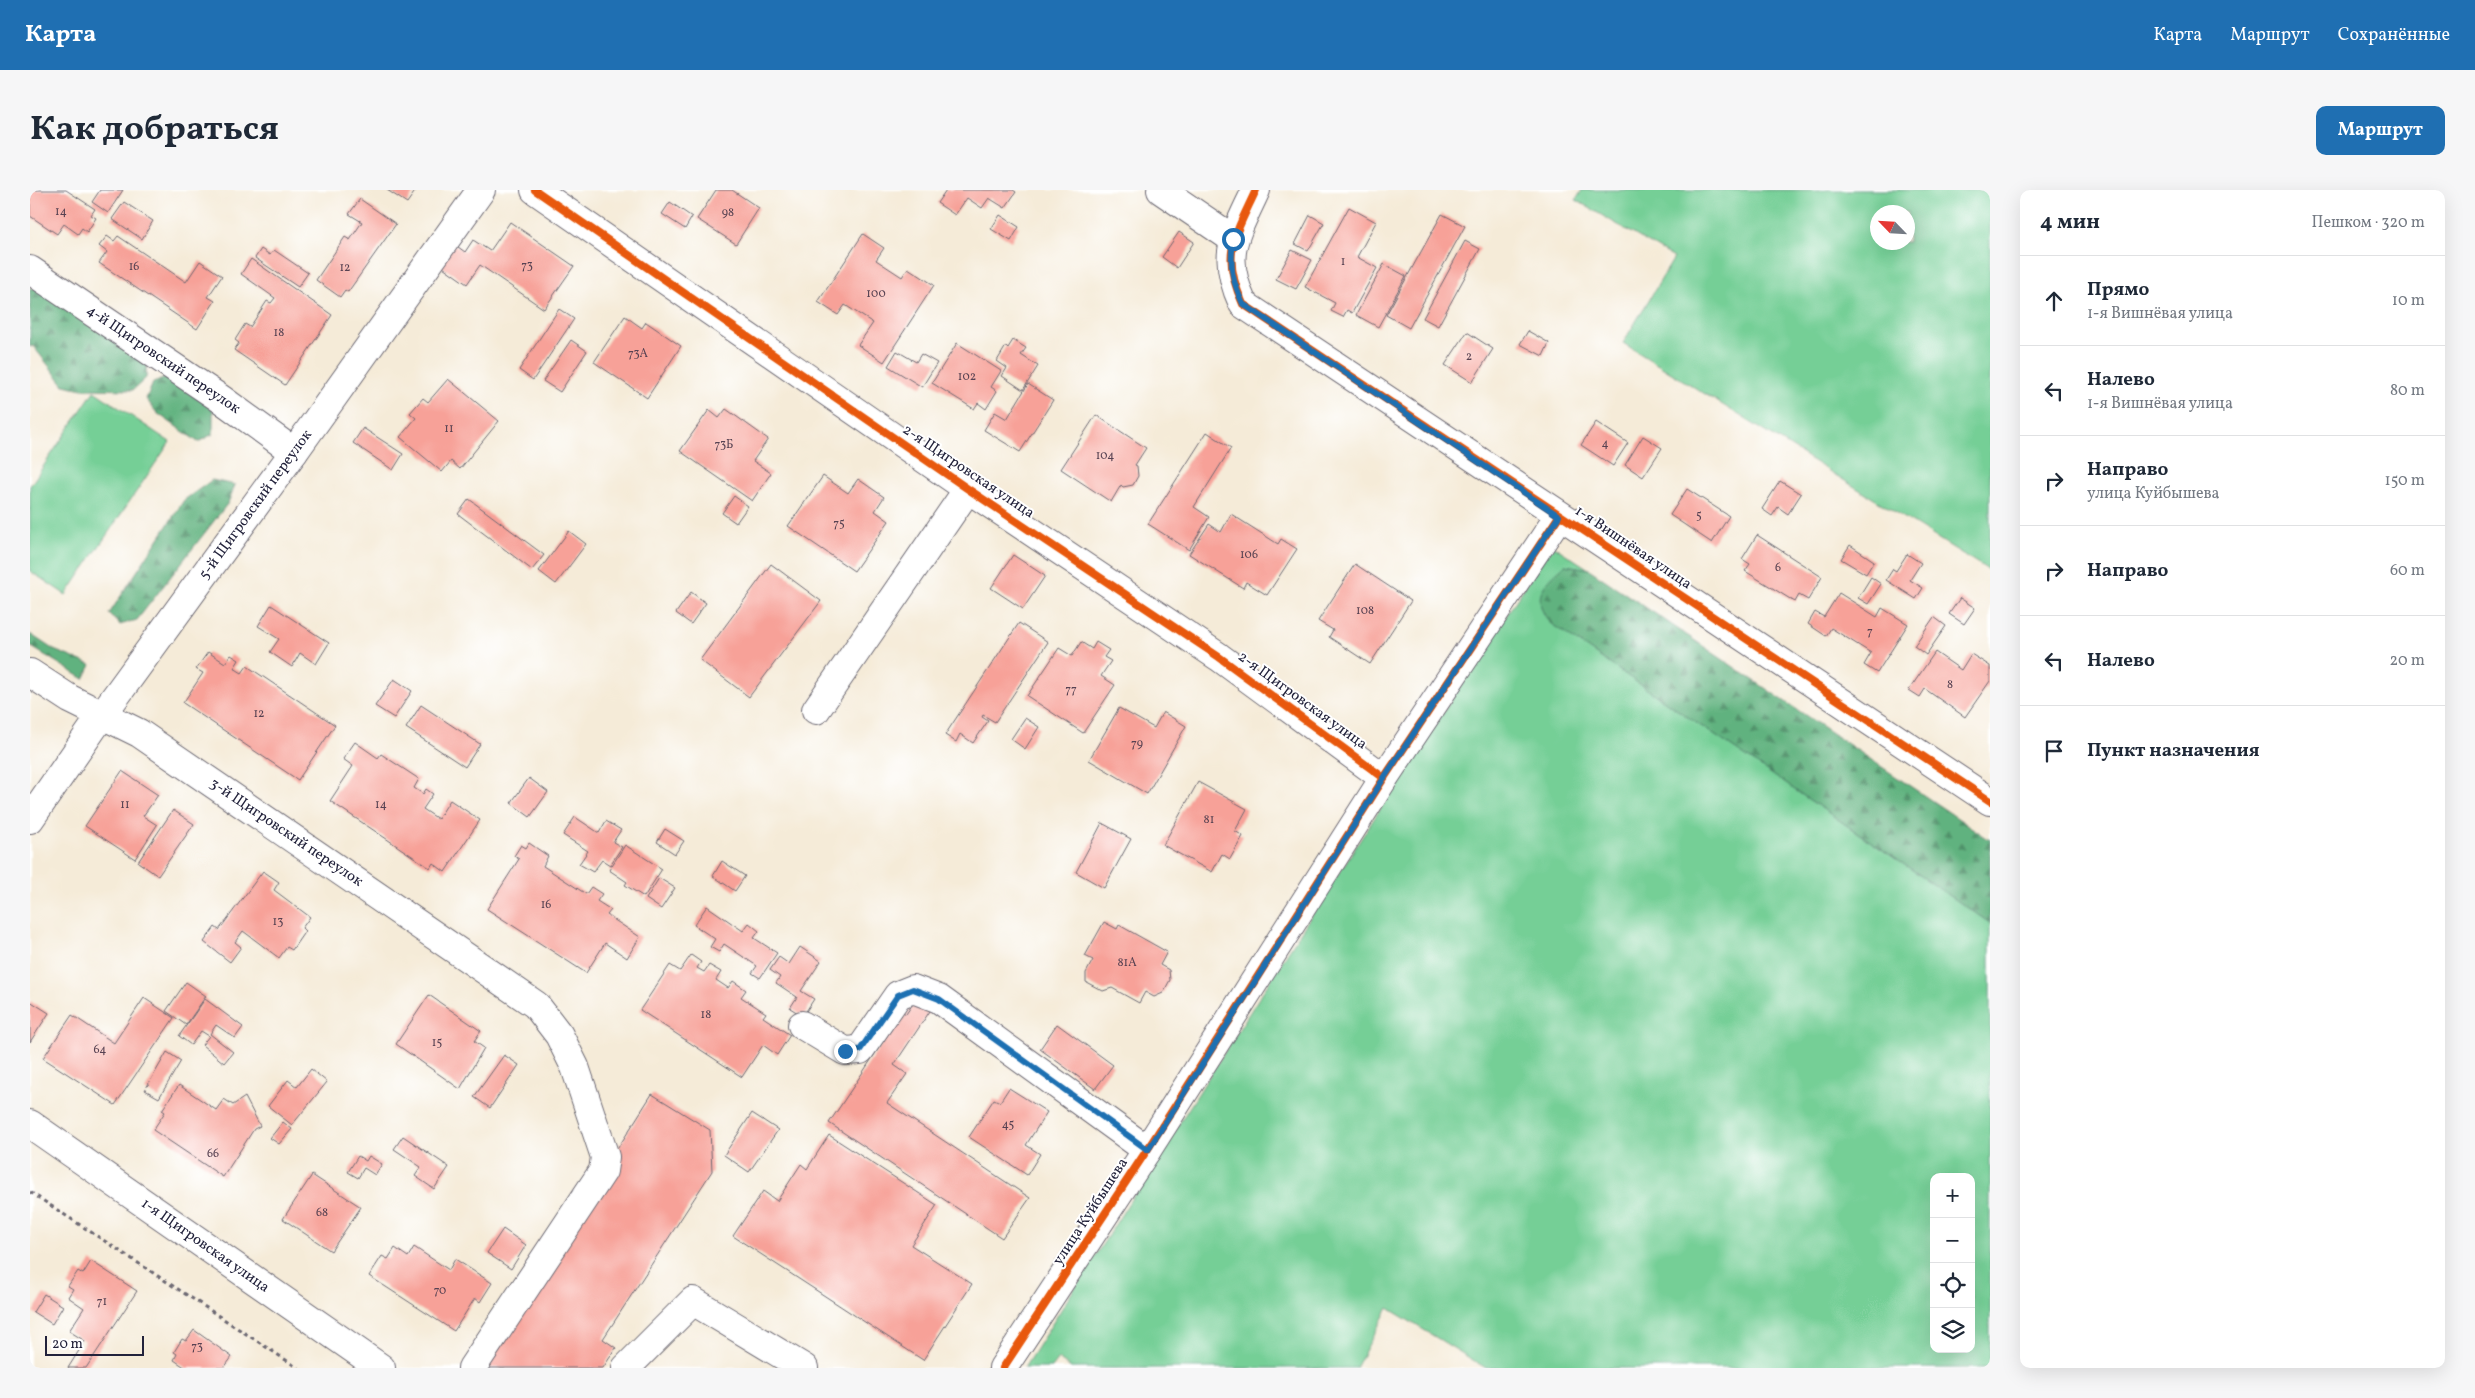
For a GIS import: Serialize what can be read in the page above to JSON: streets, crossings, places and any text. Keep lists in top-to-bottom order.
{
  "streets": {
    "street": [
      "4-й Щигровский переулок",
      "2-я Щигровская улица",
      "5-й Щигровский переулок",
      "1-я Вишнёвая улица",
      "3-й Щигровский переулок",
      "улица Куйбышева",
      "1-я Щигровская улица"
    ]
  },
  "crossings": [
    ["4-й Щигровский переулок", "5-й Щигровский переулок"],
    ["2-я Щигровская улица", "улица Куйбышева"],
    ["5-й Щигровский переулок", "3-й Щигровский переулок"],
    ["1-я Вишнёвая улица", "улица Куйбышева"]
  ],
  "house_numbers": [
    "14",
    "98",
    "1",
    "73",
    "16",
    "12",
    "100",
    "18",
    "73А",
    "2",
    "102",
    "11",
    "4",
    "73Б",
    "104",
    "5",
    "75",
    "106",
    "6",
    "108",
    "7",
    "8",
    "77",
    "12",
    "79",
    "11",
    "14",
    "81",
    "16",
    "13",
    "81А",
    "18",
    "15",
    "64",
    "45",
    "66",
    "68",
    "70",
    "71",
    "73"
  ],
  "scale_bar": "20 m",
  "north": "top left",
  "page": {
    "header": "Карта",
    "nav": ["Карта", "Маршрут", "Сохранённые"],
    "title": "Как добраться",
    "buttons": "Маршрут",
    "heading": ["4 мин", "Пешком · 320 m"],
    "list": [
      ["Прямо", "1-я Вишнёвая улица", "10 m"],
      ["Налево", "1-я Вишнёвая улица", "80 m"],
      ["Направо", "улица Куйбышева", "150 m"],
      ["Направо", "60 m"],
      ["Налево", "20 m"],
      "Пункт назначения"
    ],
    "map_buttons": ["+", "−"],
    "scale": "20 m"
  }
}
